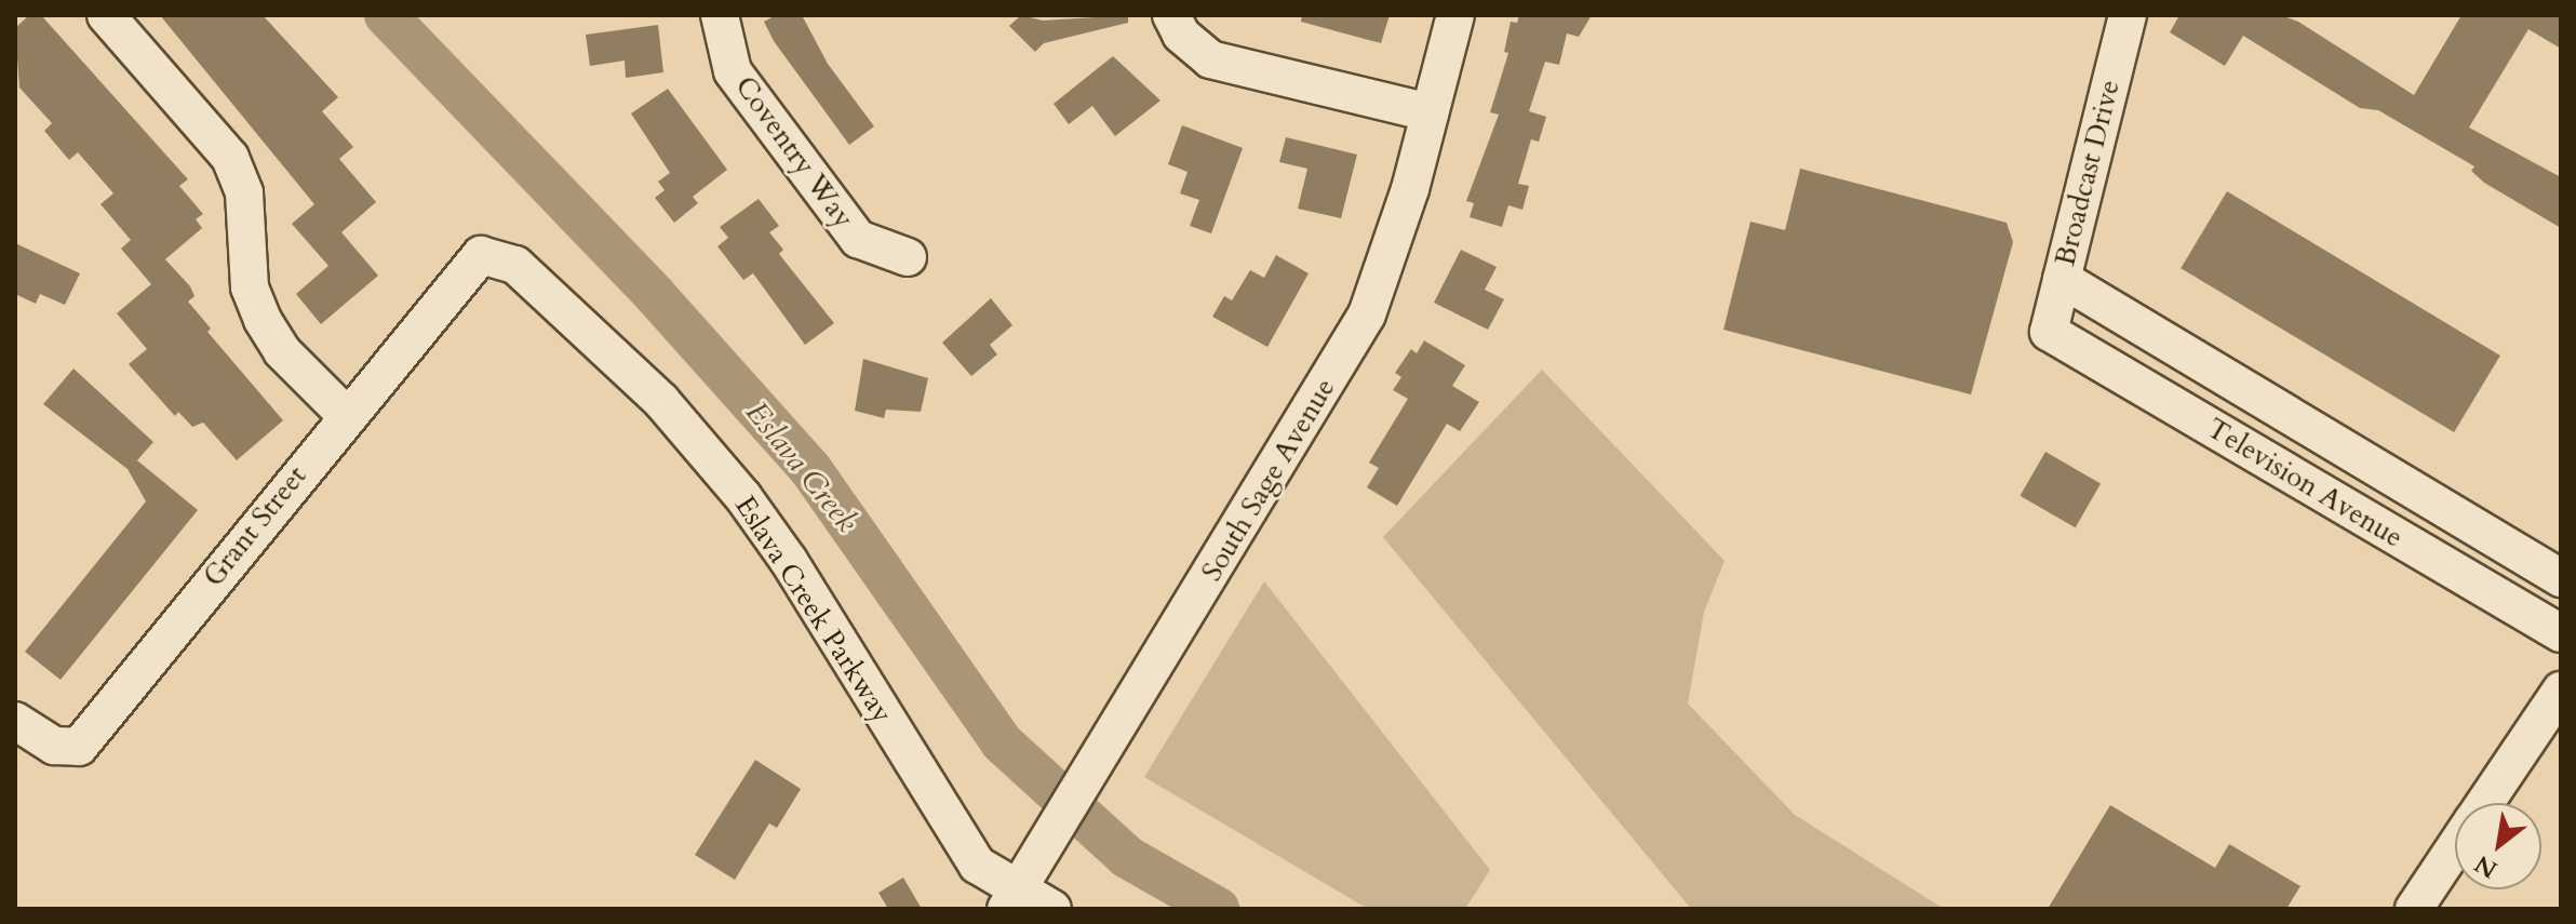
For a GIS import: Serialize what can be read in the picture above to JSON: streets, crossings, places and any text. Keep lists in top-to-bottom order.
{
  "streets": {
    "street": [
      "Coventry Way",
      "Broadcast Drive",
      "South Sage Avenue",
      "Television Avenue",
      "Grant Street",
      "Eslava Creek Parkway"
    ]
  },
  "crossings": [
    ["Broadcast Drive", "Television Avenue"],
    ["South Sage Avenue", "Eslava Creek Parkway"],
    ["Grant Street", "Eslava Creek Parkway"]
  ],
  "water": ["Eslava Creek"],
  "north": "bottom left"
}
